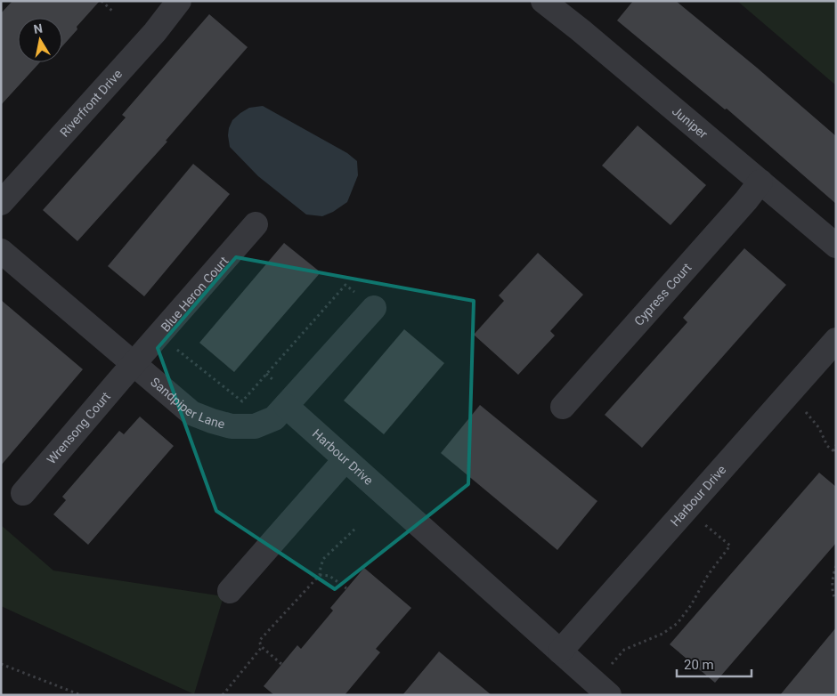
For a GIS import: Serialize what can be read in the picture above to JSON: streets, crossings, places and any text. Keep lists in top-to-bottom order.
{
  "streets": {
    "street": [
      "Riverfront Drive",
      "Juniper",
      "Blue Heron Court",
      "Cypress Court",
      "Sandpiper Lane",
      "Wrensong Court",
      "Harbour Drive"
    ]
  },
  "crossings": [
    ["Juniper", "Cypress Court"],
    ["Blue Heron Court", "Sandpiper Lane"],
    ["Blue Heron Court", "Wrensong Court"],
    ["Sandpiper Lane", "Wrensong Court"],
    ["Sandpiper Lane", "Harbour Drive"]
  ],
  "scale_bar": "20 m",
  "north": "top"
}
